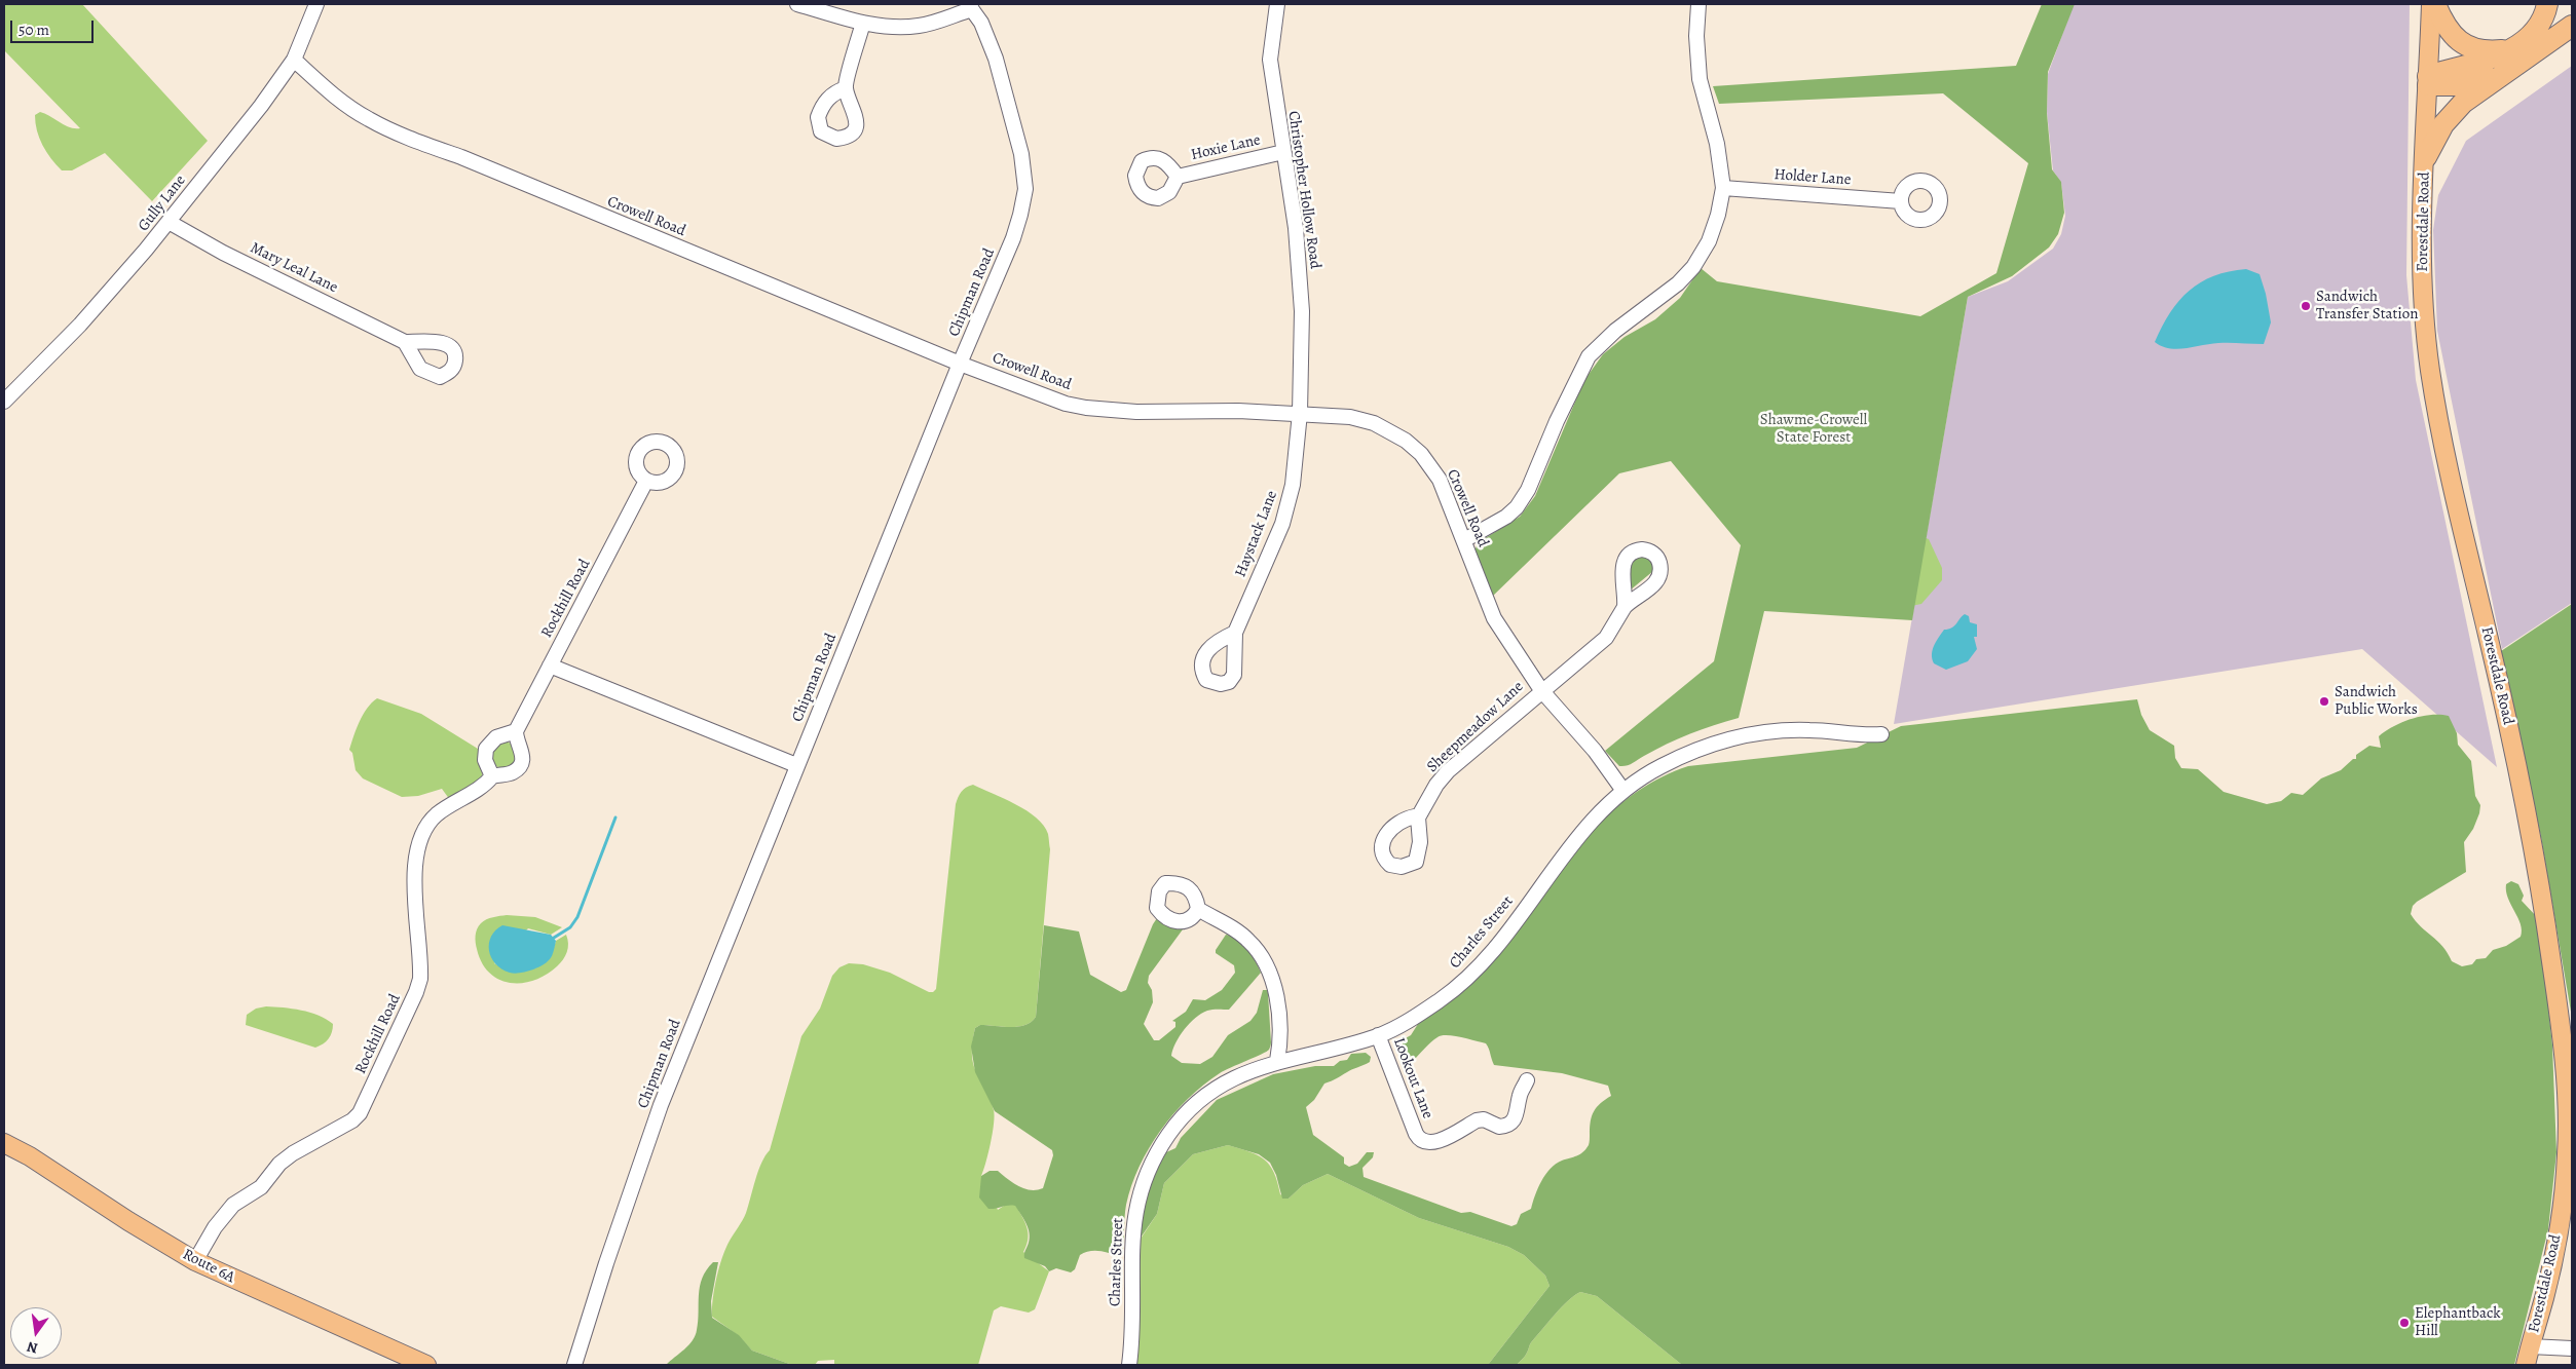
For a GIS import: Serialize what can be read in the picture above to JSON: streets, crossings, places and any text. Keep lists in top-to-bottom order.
{
  "streets": {
    "main road": ["Forestdale Road", "Route 6A"],
    "street": [
      "Hoxie Lane",
      "Holder Lane",
      "Christopher Hollow Road",
      "Gully Lane",
      "Crowell Road",
      "Mary Leal Lane",
      "Chipman Road",
      "Haystack Lane",
      "Rockhill Road",
      "Sheepmeadow Lane",
      "Charles Street",
      "Lookout Lane"
    ]
  },
  "crossings": [
    ["Hoxie Lane", "Christopher Hollow Road"],
    ["Christopher Hollow Road", "Crowell Road"],
    ["Christopher Hollow Road", "Haystack Lane"],
    ["Gully Lane", "Crowell Road"],
    ["Gully Lane", "Mary Leal Lane"],
    ["Crowell Road", "Chipman Road"],
    ["Crowell Road", "Haystack Lane"],
    ["Crowell Road", "Sheepmeadow Lane"],
    ["Crowell Road", "Charles Street"],
    ["Rockhill Road", "Route 6A"],
    ["Charles Street", "Lookout Lane"]
  ],
  "parks": ["Shawme-Crowell State Forest"],
  "places": ["Sandwich Transfer Station", "Sandwich Public Works", "Elephantback Hill"],
  "scale_bar": "50 m",
  "north": "bottom"
}
